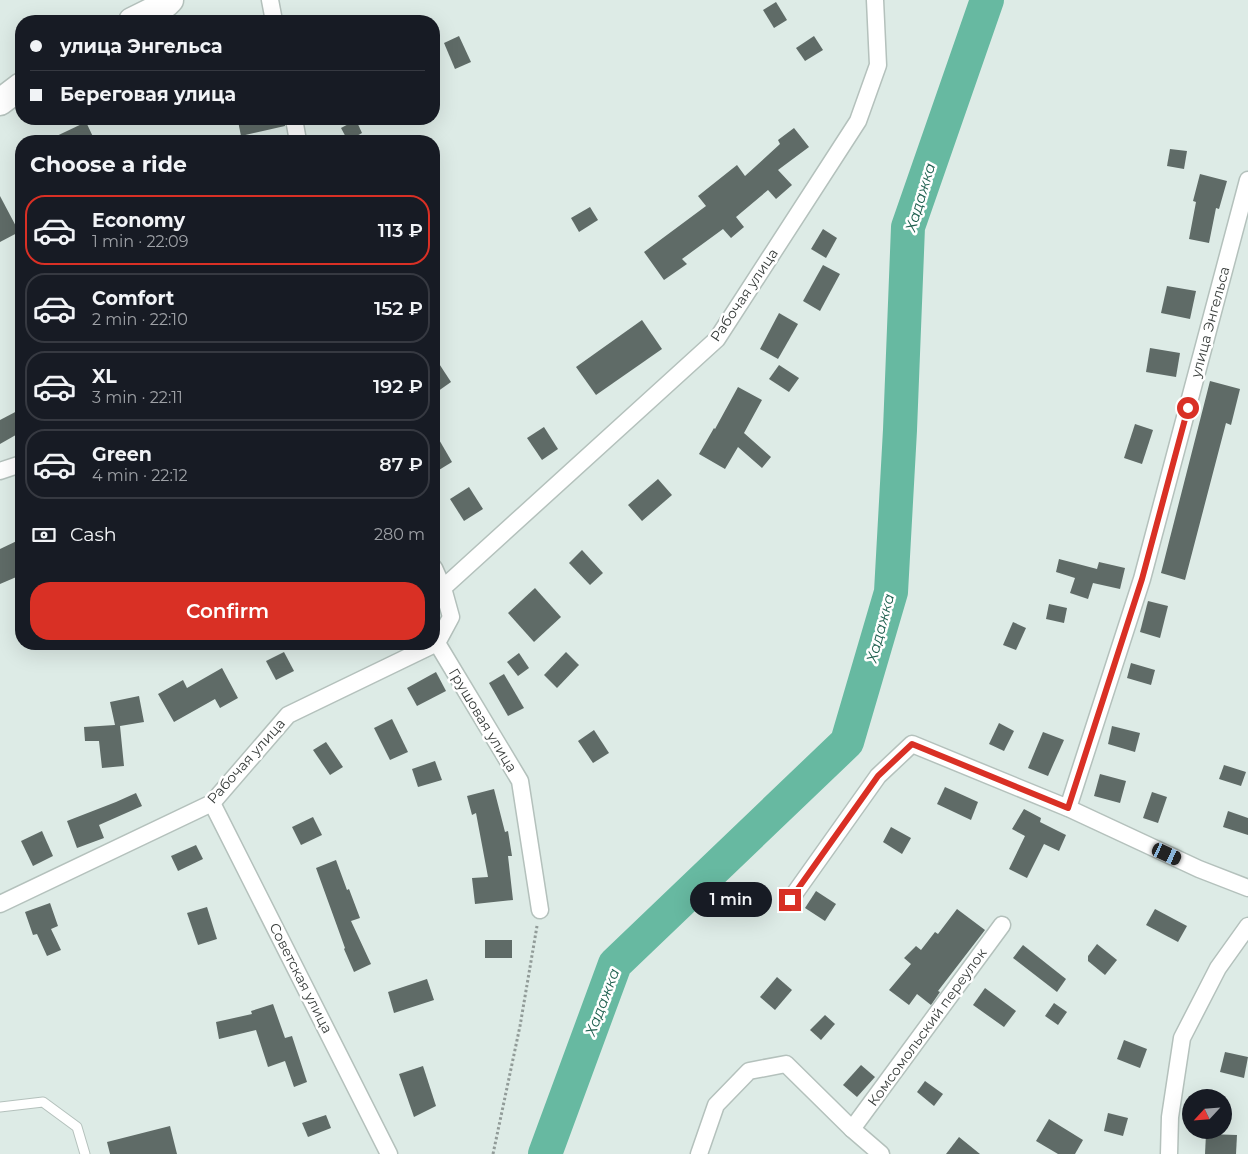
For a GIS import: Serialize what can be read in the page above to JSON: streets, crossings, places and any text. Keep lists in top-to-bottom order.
{
  "streets": {
    "street": [
      "Рабочая улица",
      "улица Энгельса",
      "Грушовая улица",
      "Советская улица",
      "Комсомольский переулок"
    ]
  },
  "crossings": [
    ["Рабочая улица", "Советская улица"]
  ],
  "water": ["Хадажка"],
  "north": "bottom left",
  "page": {
    "banner": ["улица Энгельса", "Береговая улица"],
    "heading": "Choose a ride",
    "list": [
      {
        "name": "Economy",
        "note": "1 min · 22:09",
        "value": "113 ₽"
      },
      {
        "name": "Comfort",
        "note": "2 min · 22:10",
        "value": "152 ₽"
      },
      {
        "name": "XL",
        "note": "3 min · 22:11",
        "value": "192 ₽"
      },
      {
        "name": "Green",
        "note": "4 min · 22:12",
        "value": "87 ₽"
      }
    ],
    "pay": ["Cash", "280 m"],
    "buttons": "Confirm",
    "bubble": "1 min"
  }
}
